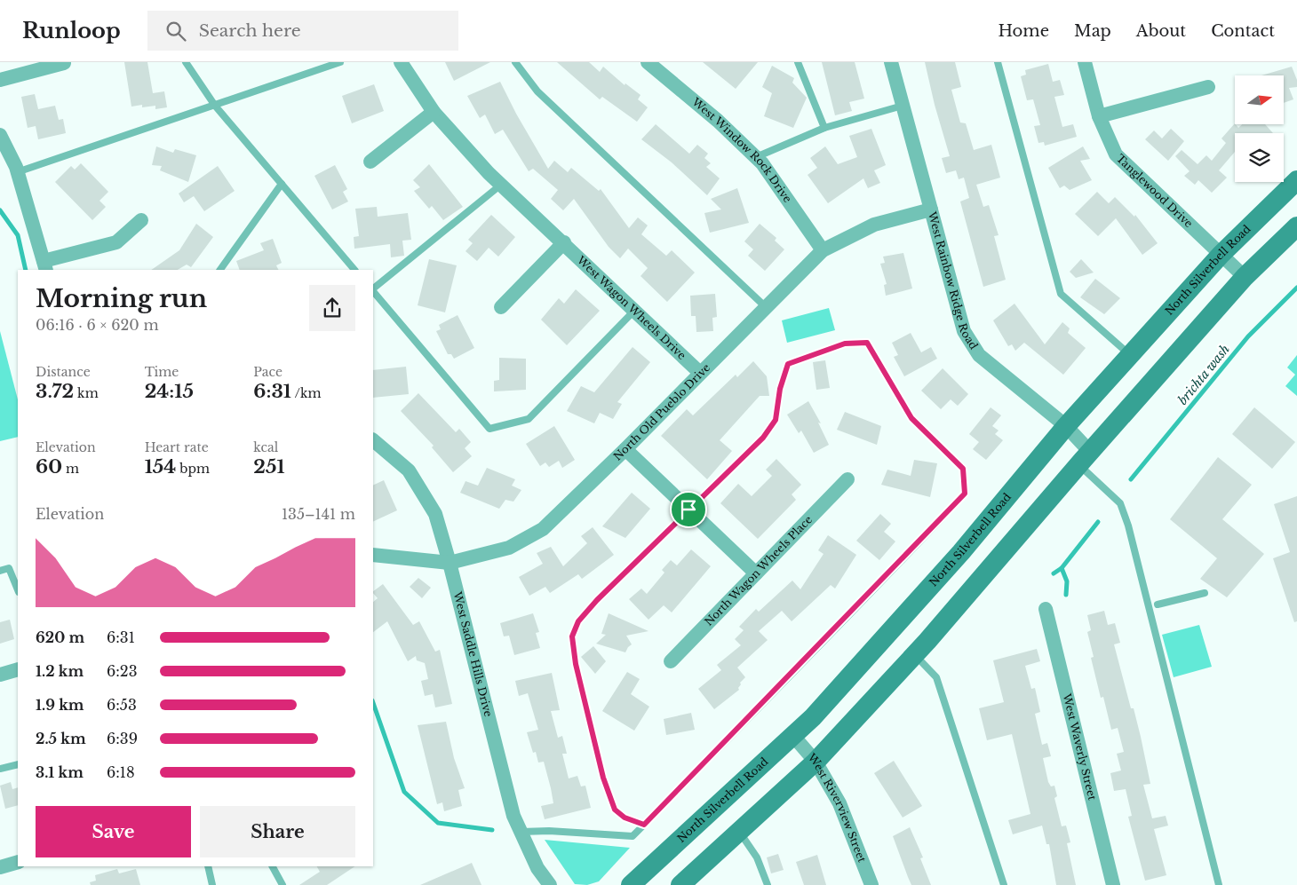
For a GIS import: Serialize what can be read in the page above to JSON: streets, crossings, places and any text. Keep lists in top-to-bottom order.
{
  "streets": {
    "main road": ["North Silverbell Road"],
    "street": [
      "West Window Rock Drive",
      "Tanglewood Drive",
      "West Rainbow Ridge Road",
      "West Wagon Wheels Drive",
      "North Old Pueblo Drive",
      "North Wagon Wheels Place",
      "West Saddle Hills Drive",
      "West Waverly Street",
      "West Riverview Street"
    ]
  },
  "crossings": [
    ["West Window Rock Drive", "North Old Pueblo Drive"],
    ["Tanglewood Drive", "North Silverbell Road"],
    ["North Silverbell Road", "West Rainbow Ridge Road"],
    ["North Silverbell Road", "West Riverview Street"],
    ["West Rainbow Ridge Road", "North Old Pueblo Drive"],
    ["West Wagon Wheels Drive", "North Old Pueblo Drive"],
    ["North Old Pueblo Drive", "West Saddle Hills Drive"]
  ],
  "water": ["brichta wash"],
  "north": "right",
  "page": {
    "header": "Runloop",
    "search": "Search here",
    "nav": [
      "Home",
      "Map",
      "About",
      "Contact"
    ],
    "heading": ["Morning run", "06:16 · 6 × 620 m"],
    "stats": [
      ["Distance", "3.72 km"],
      ["Time", "24:15"],
      ["Pace", "6:31 /km"],
      ["Elevation", "60 m"],
      ["Heart rate", "154 bpm"],
      ["kcal", "251"]
    ],
    "chart": ["Elevation", "135–141 m"],
    "list": [
      {
        "name": "620 m",
        "note": "6:31"
      },
      {
        "name": "1.2 km",
        "note": "6:23"
      },
      {
        "name": "1.9 km",
        "note": "6:53"
      },
      {
        "name": "2.5 km",
        "note": "6:39"
      },
      {
        "name": "3.1 km",
        "note": "6:18"
      }
    ],
    "buttons": ["Save", "Share"]
  }
}
